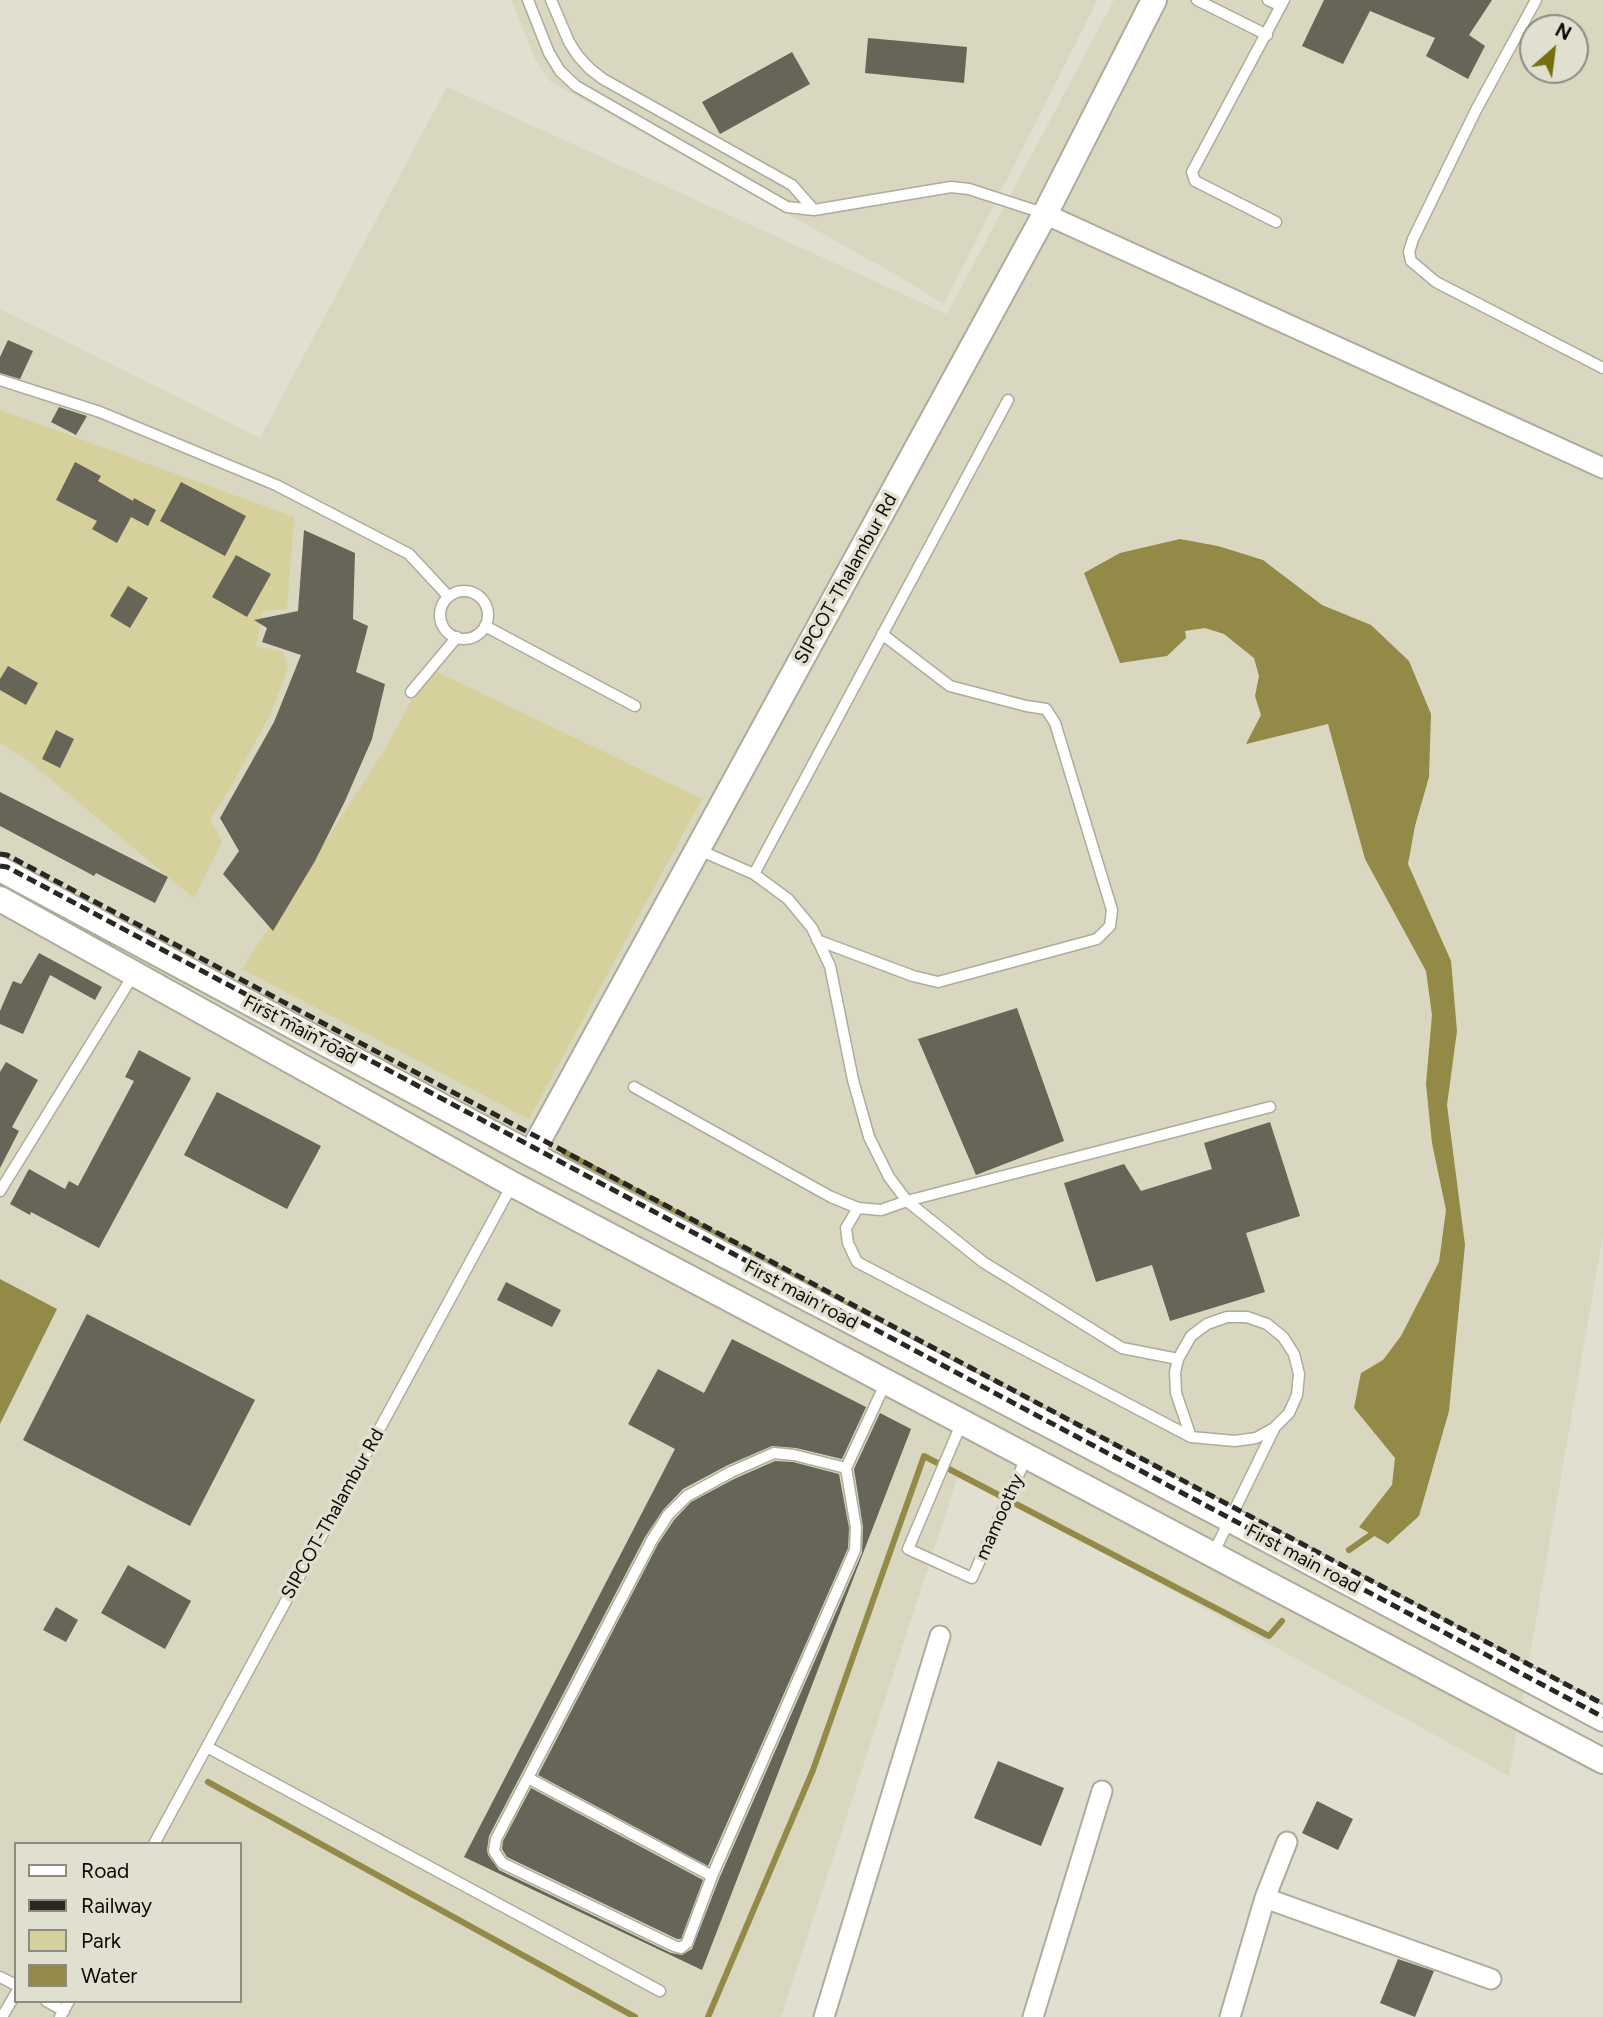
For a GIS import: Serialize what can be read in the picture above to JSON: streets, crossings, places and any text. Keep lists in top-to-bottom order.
{
  "streets": {
    "street": ["SIPCOT-Thalambur Rd", "First main road"],
    "lane": ["mamoothy"]
  },
  "crossings": [
    ["SIPCOT-Thalambur Rd", "First main road"]
  ],
  "legend": [
    "Road",
    "Railway",
    "Park",
    "Water"
  ],
  "north": "top right"
}
